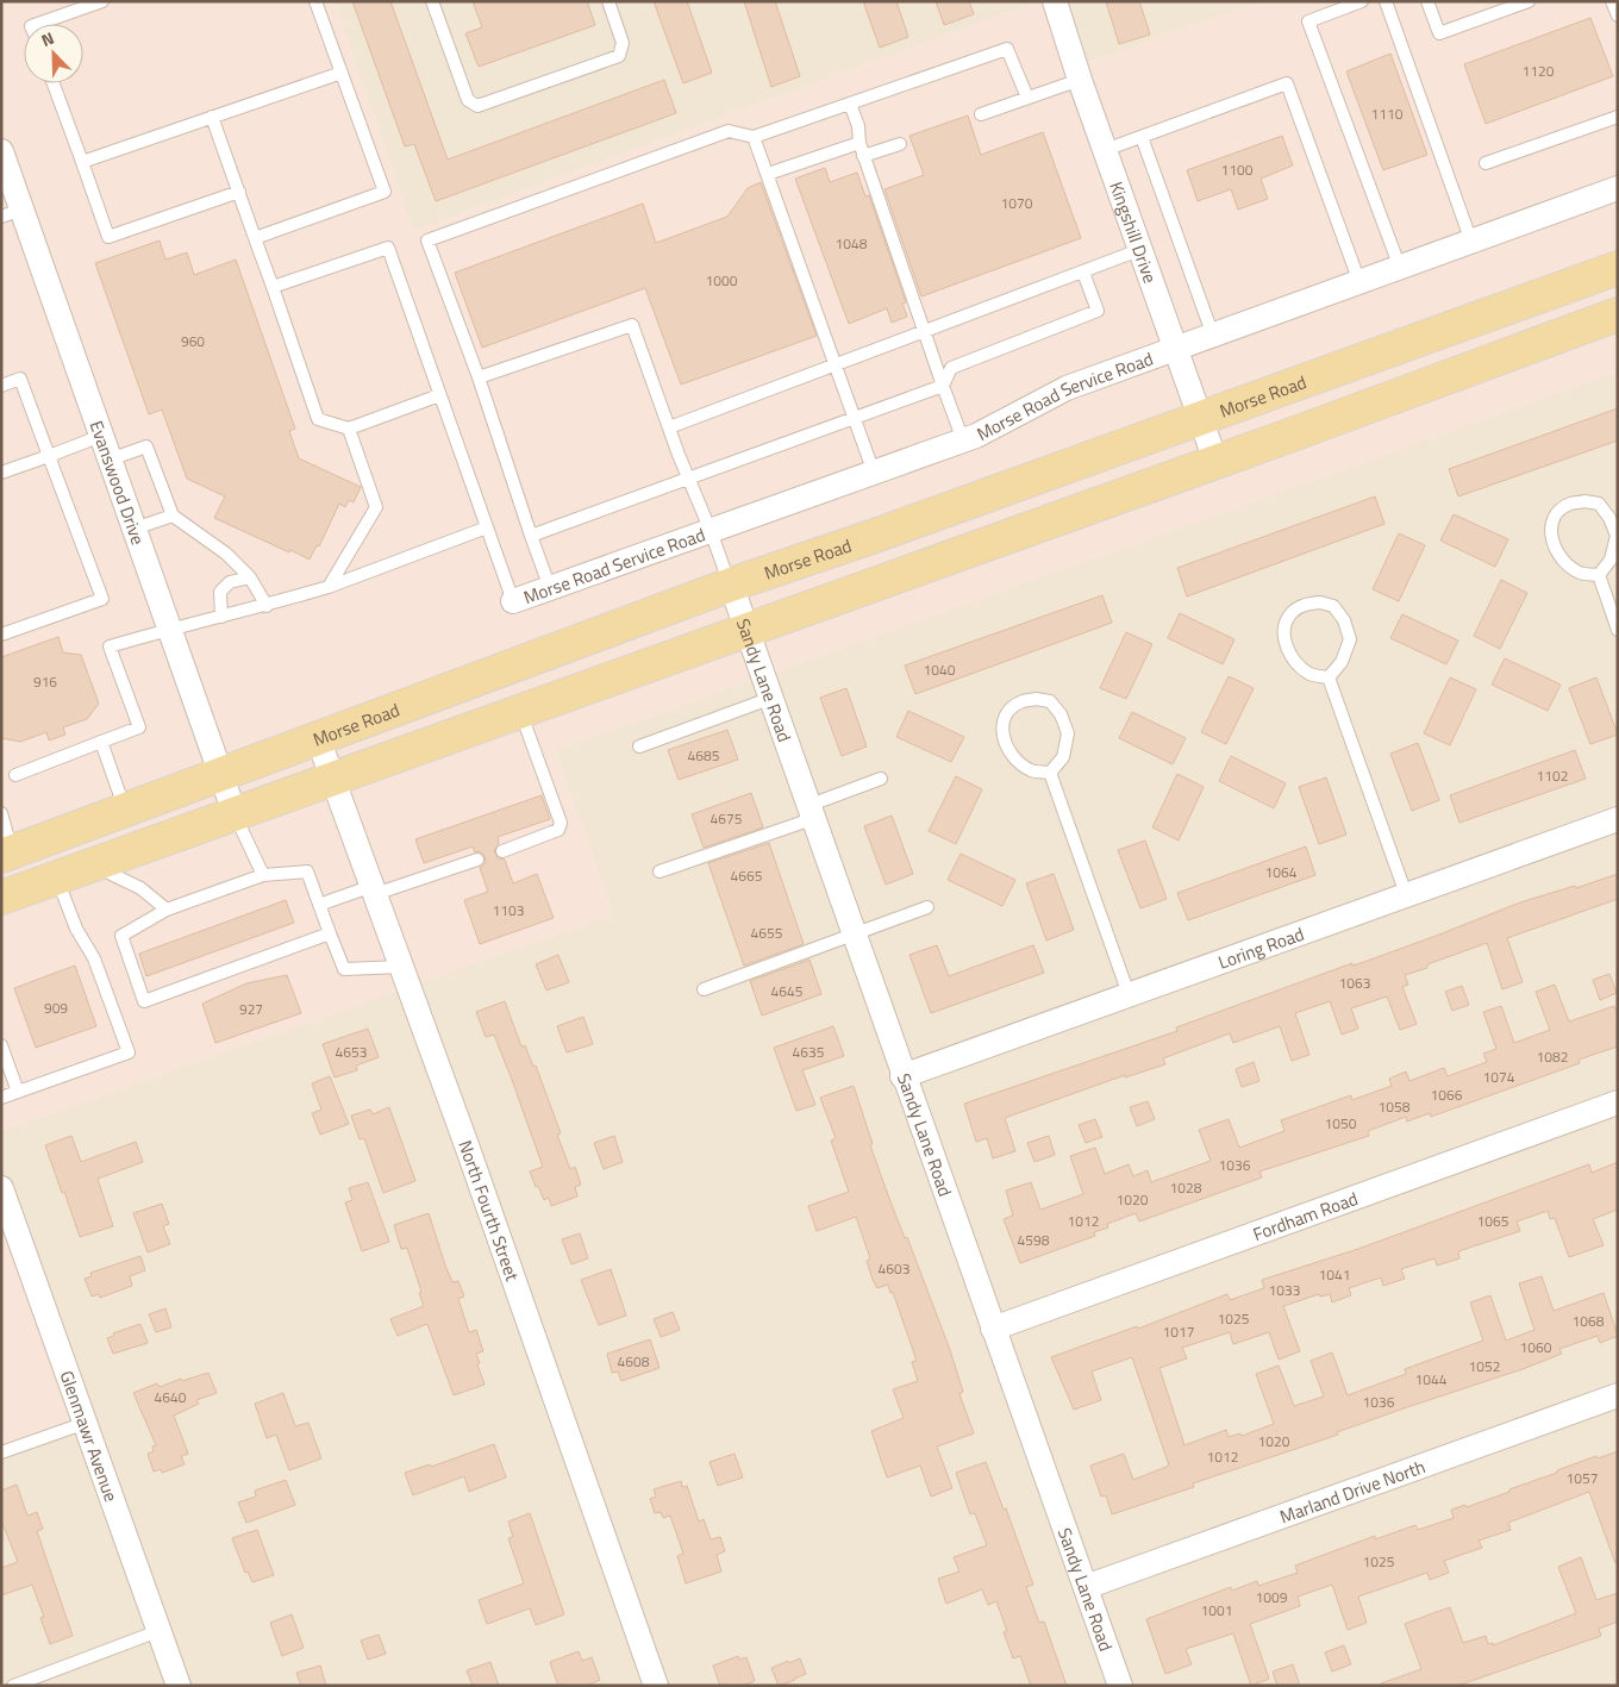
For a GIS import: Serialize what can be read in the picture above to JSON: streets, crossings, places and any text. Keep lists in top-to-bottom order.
{
  "streets": {
    "main road": ["Morse Road"],
    "street": [
      "Kingshill Drive",
      "Morse Road Service Road",
      "Evanswood Drive",
      "Sandy Lane Road",
      "Loring Road",
      "North Fourth Street",
      "Fordham Road",
      "Glenmawr Avenue",
      "Marland Drive North"
    ]
  },
  "crossings": [
    ["Kingshill Drive", "Morse Road Service Road"],
    ["Kingshill Drive", "Morse Road"],
    ["Morse Road", "Evanswood Drive"],
    ["Morse Road", "Sandy Lane Road"],
    ["Morse Road", "North Fourth Street"],
    ["Sandy Lane Road", "Loring Road"],
    ["Sandy Lane Road", "Fordham Road"],
    ["Sandy Lane Road", "Marland Drive North"]
  ],
  "house_numbers": [
    "1120",
    "1110",
    "1100",
    "1070",
    "1048",
    "1000",
    "960",
    "1040",
    "916",
    "4685",
    "1102",
    "4675",
    "1064",
    "4665",
    "1103",
    "4655",
    "1063",
    "4645",
    "909",
    "927",
    "4653",
    "4635",
    "1082",
    "1074",
    "1066",
    "1058",
    "1050",
    "1036",
    "1028",
    "1020",
    "1012",
    "1065",
    "4598",
    "4603",
    "1041",
    "1033",
    "1025",
    "1068",
    "1017",
    "1060",
    "4608",
    "1052",
    "1044",
    "4640",
    "1036",
    "1020",
    "1012",
    "1057",
    "1025",
    "1009",
    "1001"
  ],
  "north": "top left"
}
